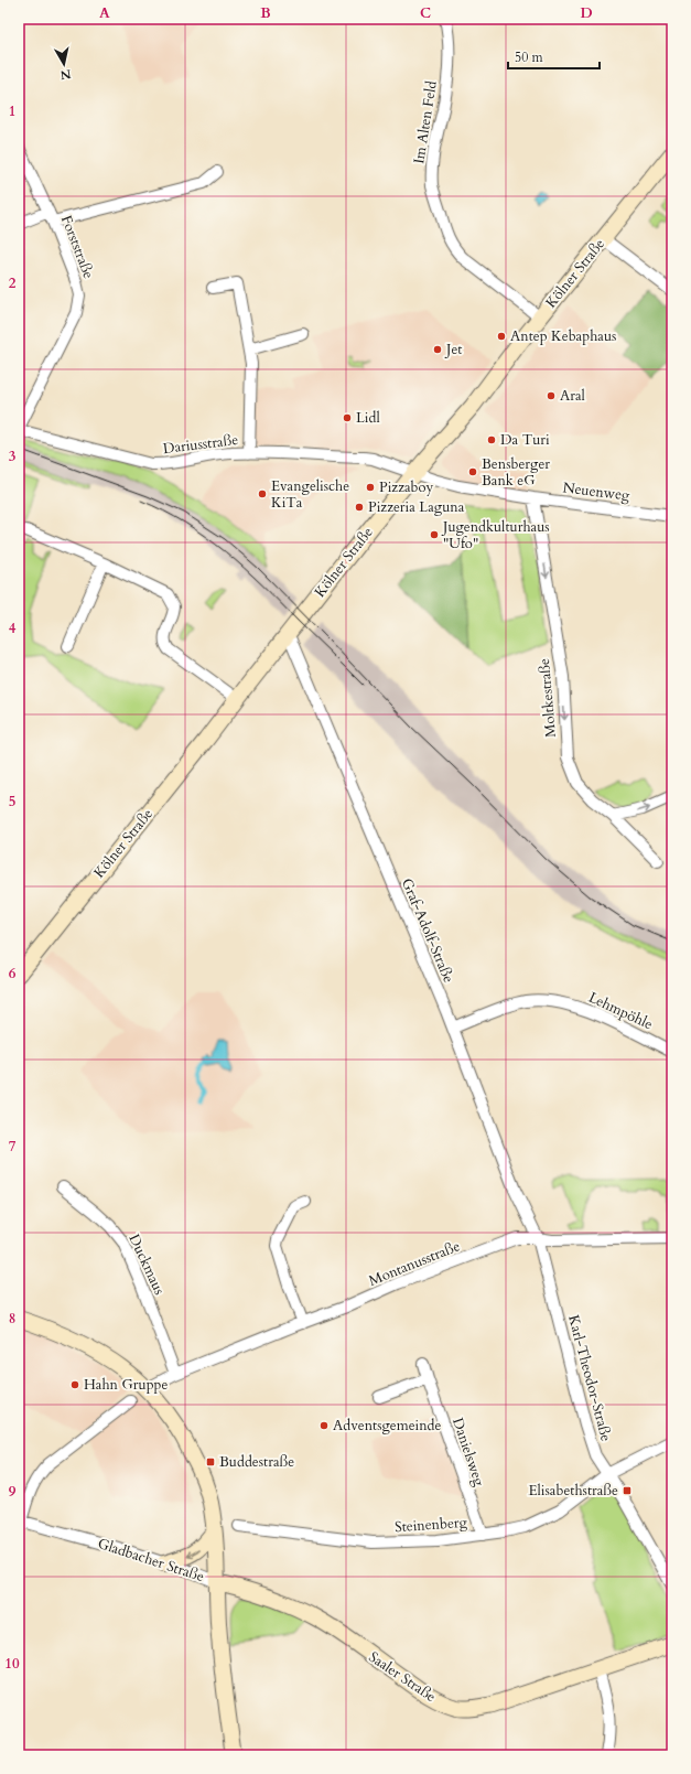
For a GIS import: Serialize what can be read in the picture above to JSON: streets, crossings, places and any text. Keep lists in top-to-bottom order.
{
  "streets": {
    "main road": ["Kölner Straße", "Gladbacher Straße", "Saaler Straße"],
    "street": [
      "Im Alten Feld",
      "Forststraße",
      "Dariusstraße",
      "Neuenweg",
      "Moltkestraße",
      "Graf-Adolf-Straße",
      "Lehmpöhle",
      "Montanusstraße",
      "Duckmaus",
      "Karl-Theodor-Straße",
      "Danielsweg",
      "Steinenberg"
    ]
  },
  "crossings": [
    ["Im Alten Feld", "Kölner Straße"],
    ["Forststraße", "Dariusstraße"],
    ["Kölner Straße", "Dariusstraße"],
    ["Kölner Straße", "Neuenweg"],
    ["Kölner Straße", "Graf-Adolf-Straße"],
    ["Dariusstraße", "Neuenweg"],
    ["Neuenweg", "Moltkestraße"],
    ["Graf-Adolf-Straße", "Lehmpöhle"],
    ["Graf-Adolf-Straße", "Montanusstraße"],
    ["Graf-Adolf-Straße", "Karl-Theodor-Straße"],
    ["Montanusstraße", "Duckmaus"],
    ["Montanusstraße", "Karl-Theodor-Straße"],
    ["Karl-Theodor-Straße", "Steinenberg"],
    ["Danielsweg", "Steinenberg"],
    ["Gladbacher Straße", "Saaler Straße"]
  ],
  "one_way": ["Moltkestraße"],
  "places": {
    "other": [
      "Antep Kebaphaus",
      "Jet",
      "Aral",
      "Lidl",
      "Da Turi",
      "Bensberger Bank eG",
      "Pizzaboy",
      "Evangelische KiTa",
      "Pizzeria Laguna",
      "Jugendkulturhaus \"Ufo\"",
      "Hahn Gruppe",
      "Adventsgemeinde"
    ],
    "transit": ["Buddestraße", "Elisabethstraße"]
  },
  "scale_bar": "50 m",
  "north": "bottom",
  "grid": {
    "columns": [
      "A",
      "B",
      "C",
      "D"
    ],
    "rows": [
      "1",
      "2",
      "3",
      "4",
      "5",
      "6",
      "7",
      "8",
      "9",
      "10"
    ]
  }
}
